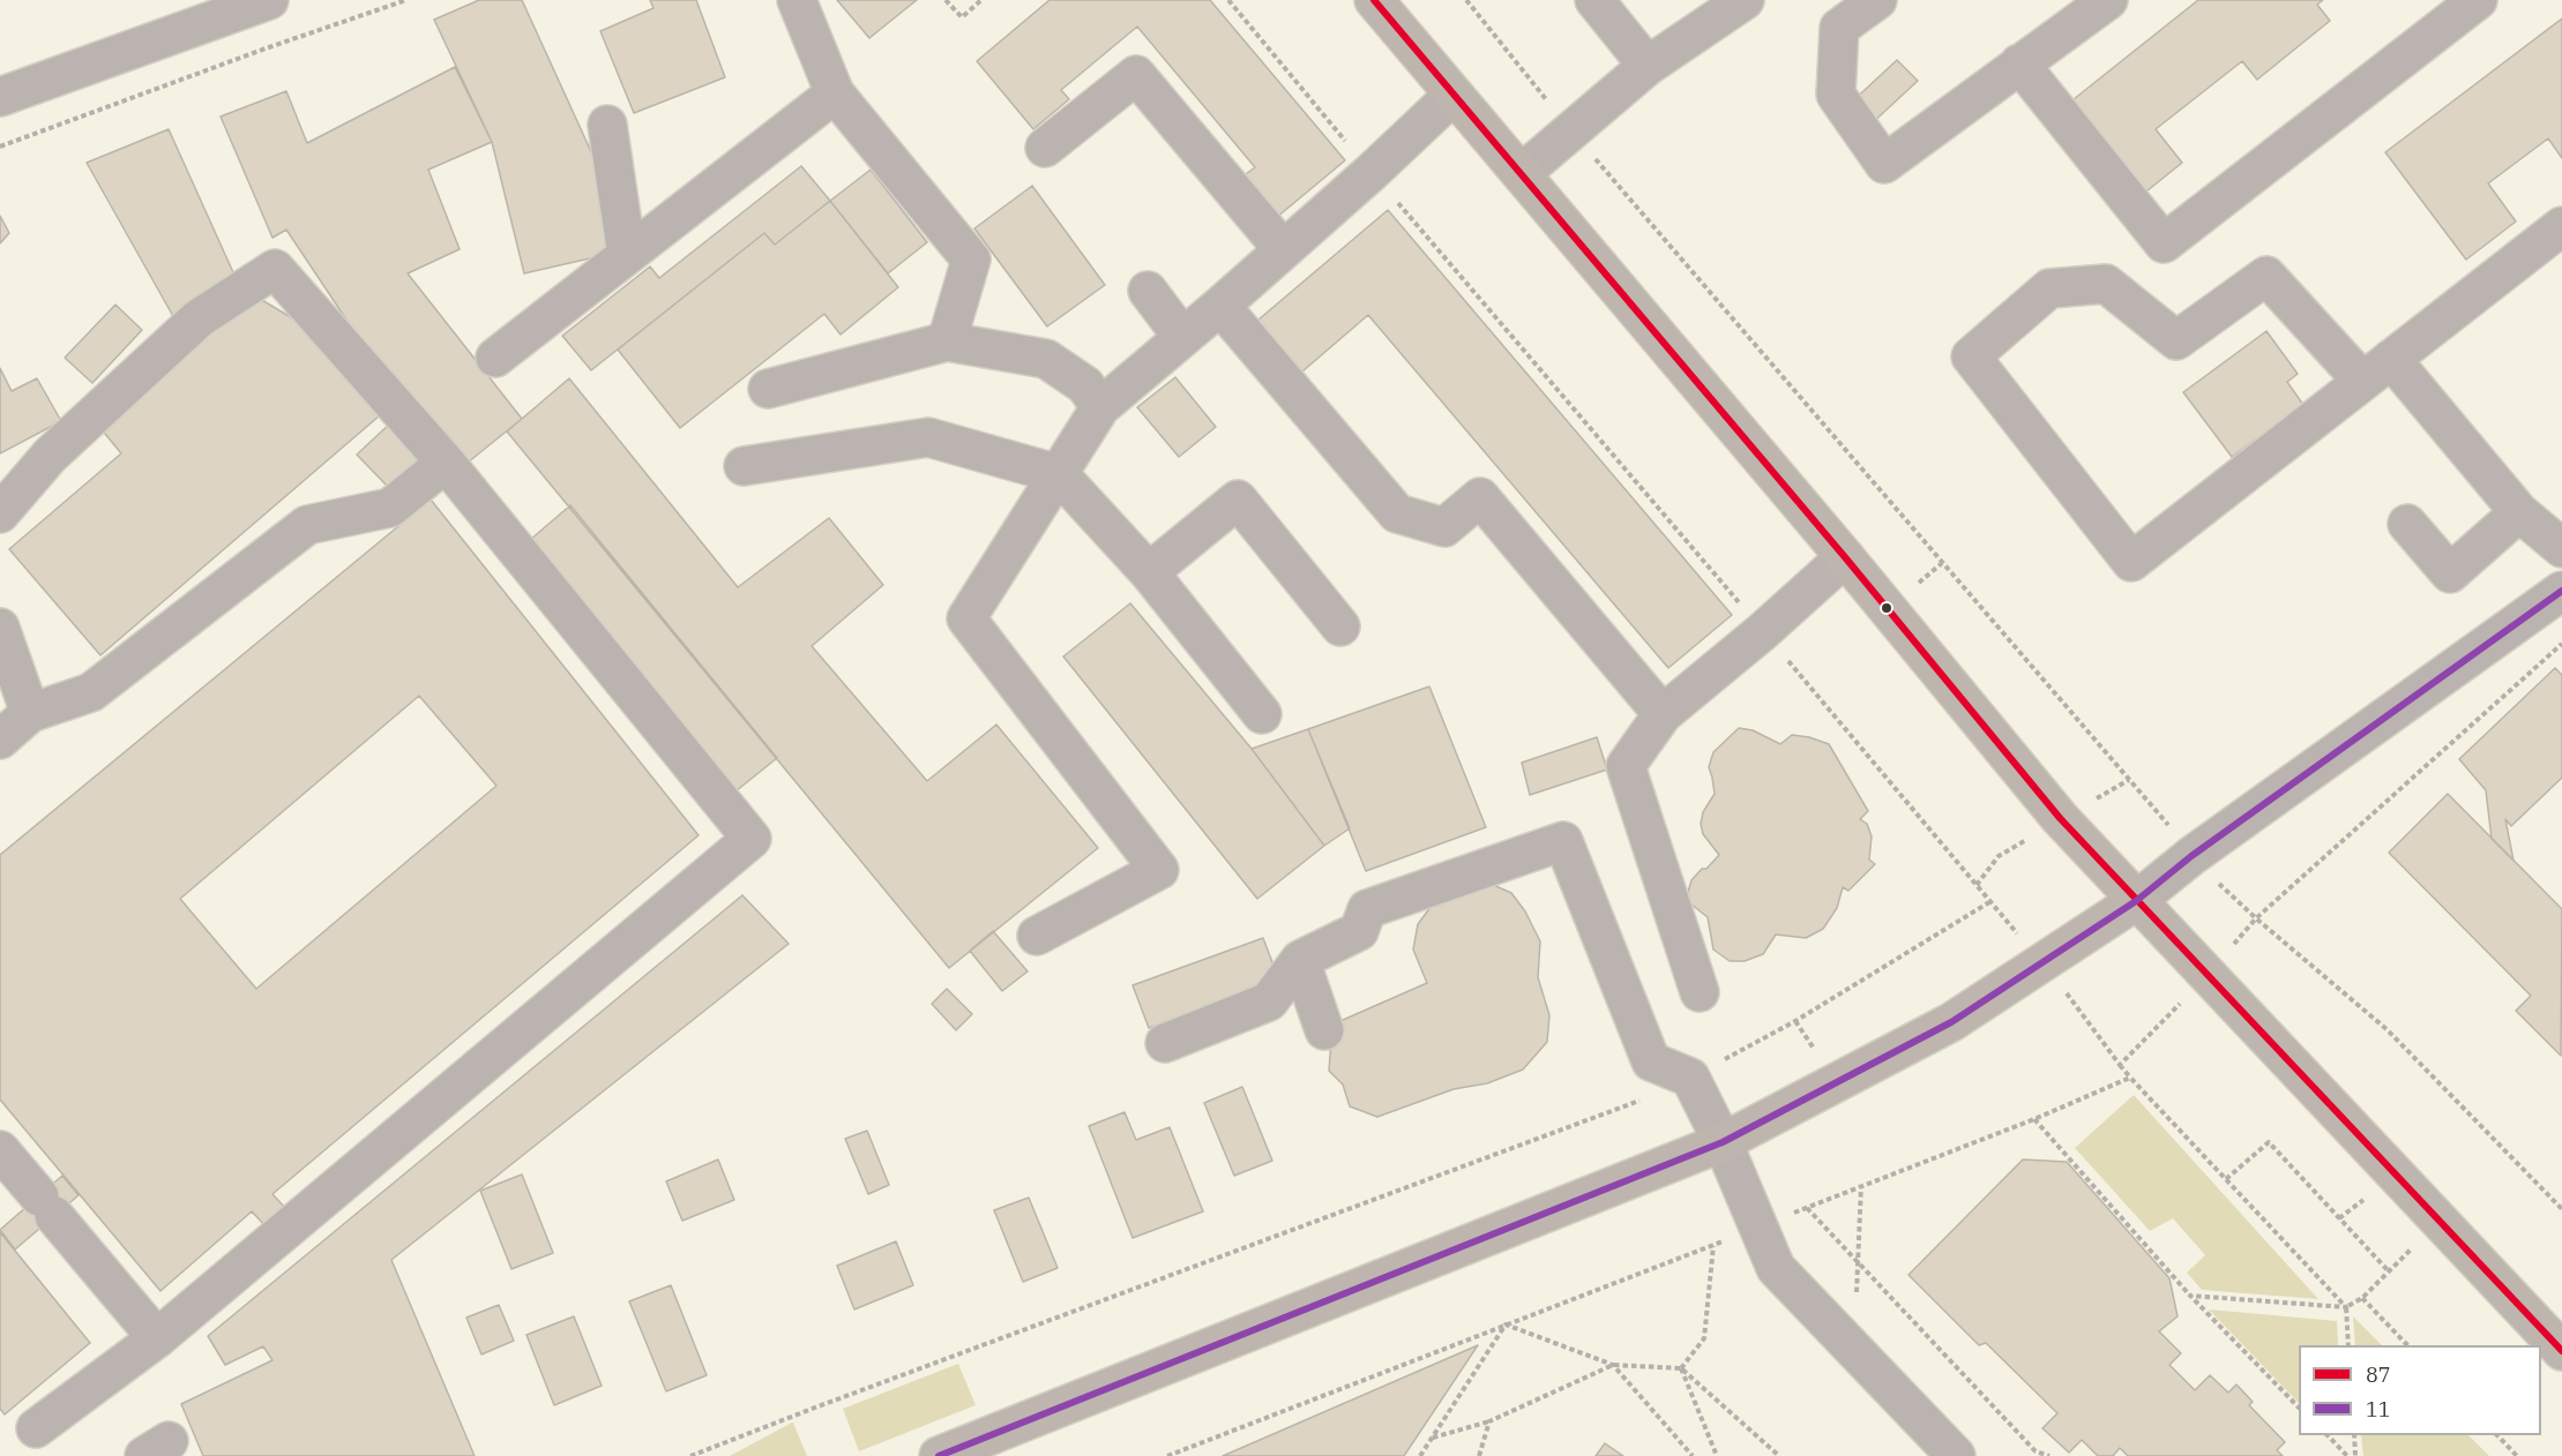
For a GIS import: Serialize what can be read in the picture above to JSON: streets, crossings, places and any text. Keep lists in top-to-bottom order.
{
  "lines": ["transit line 87", "transit line 11"],
  "legend": ["87", "11"]
}
